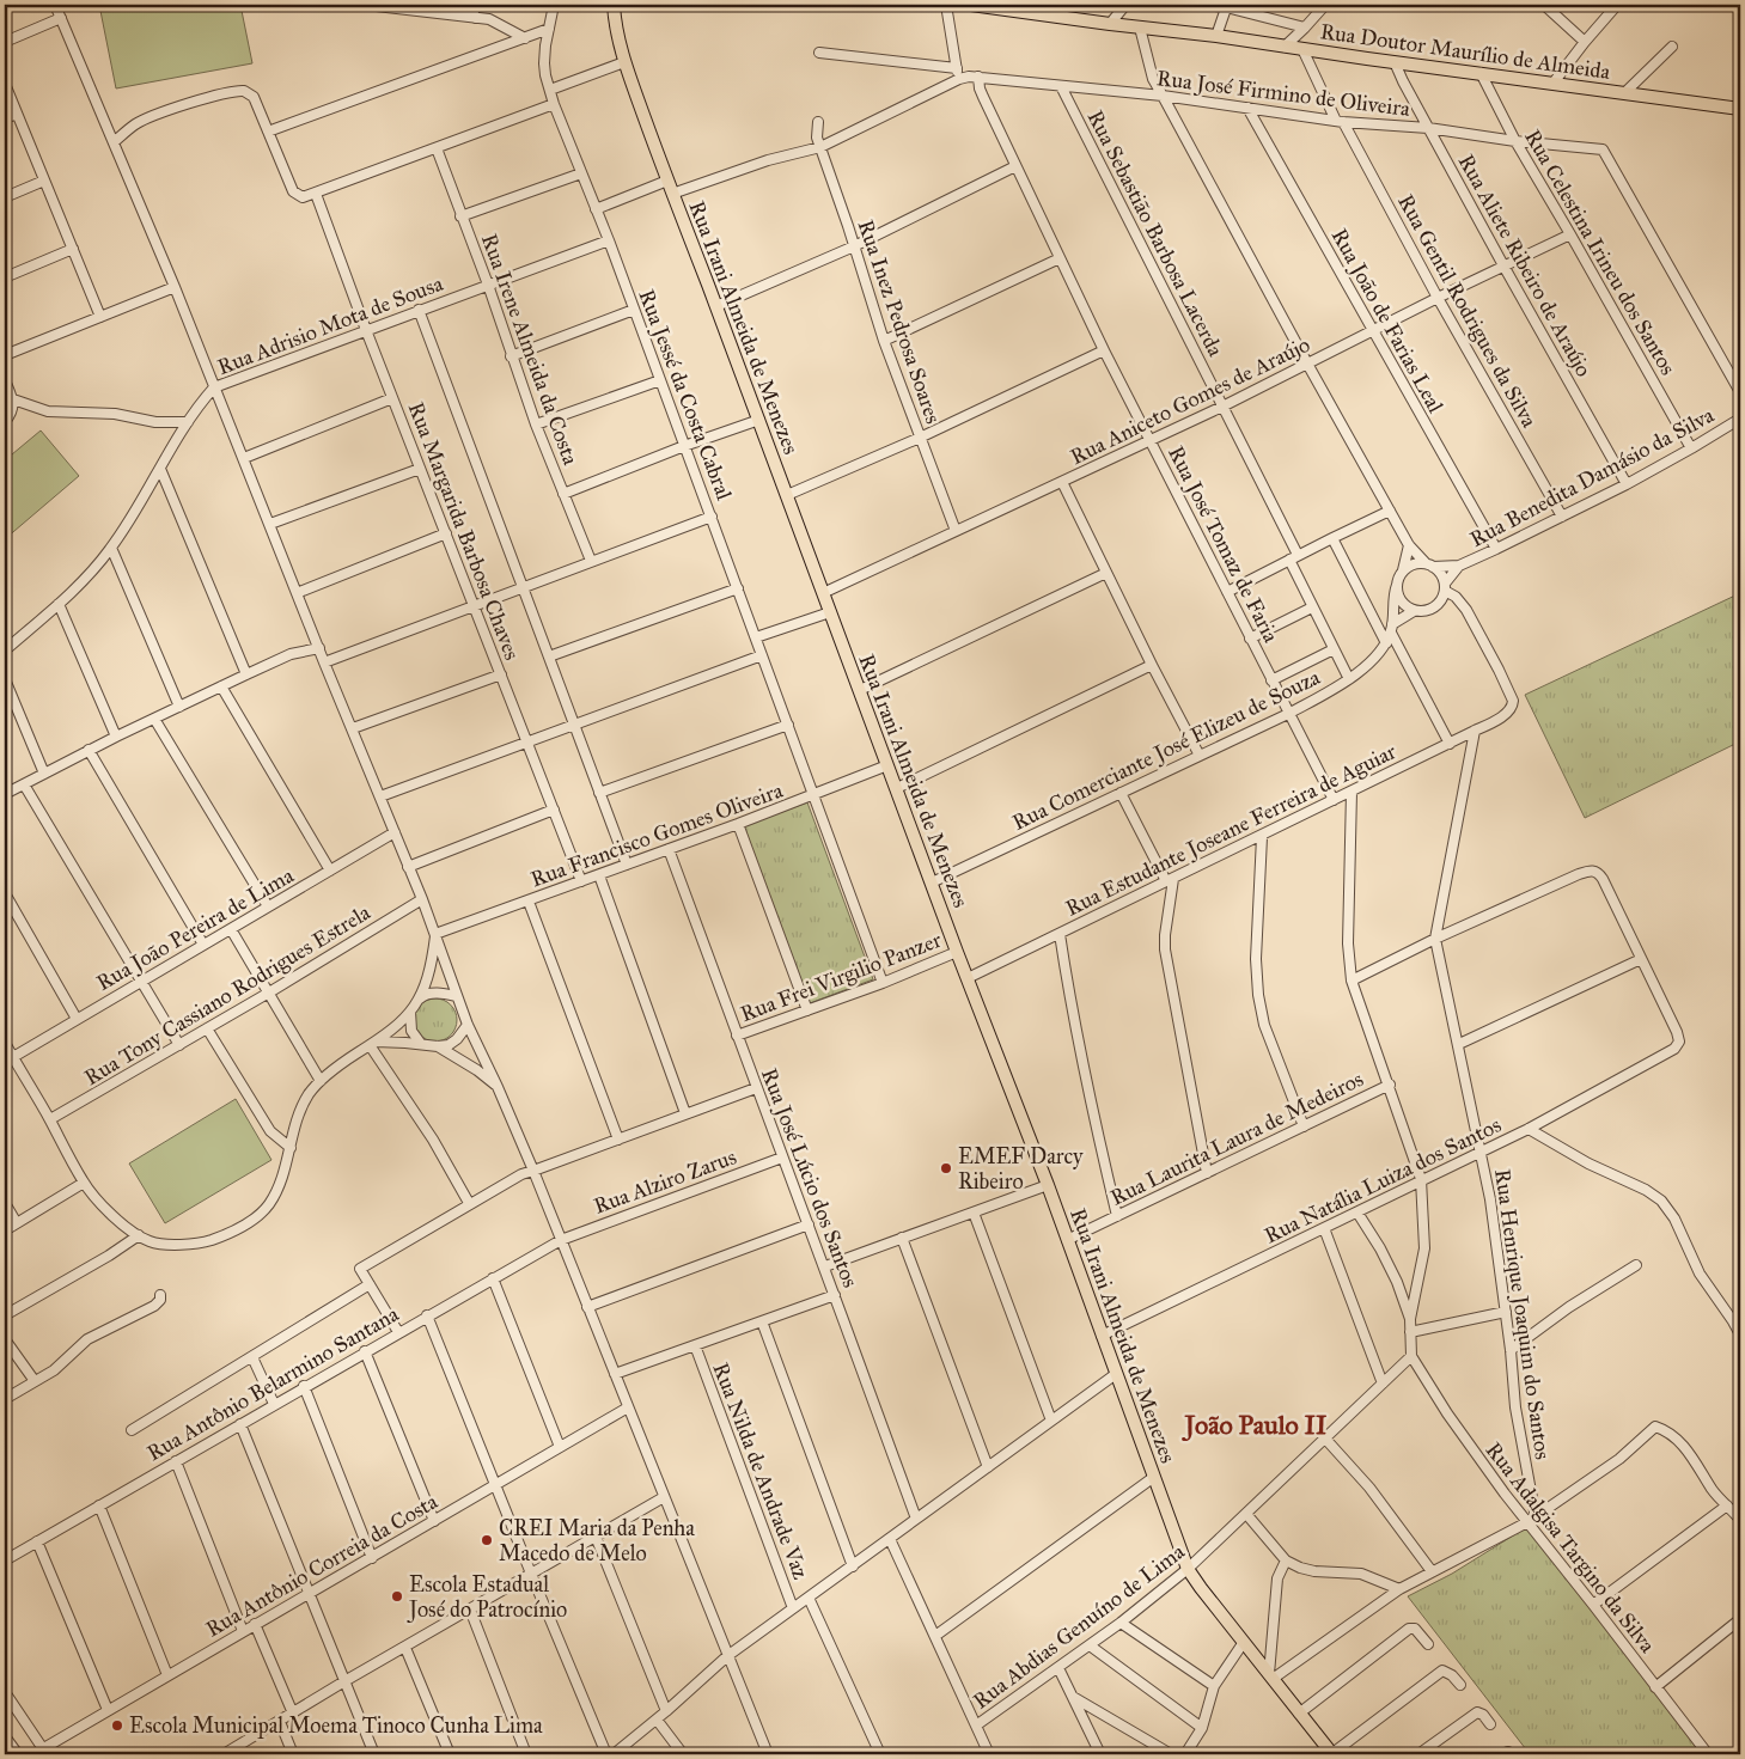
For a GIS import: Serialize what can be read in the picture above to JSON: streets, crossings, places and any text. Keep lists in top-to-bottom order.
{
  "streets": {
    "main road": ["Rua Doutor Maurílio de Almeida", "Rua Irani Almeida de Menezes"],
    "street": [
      "Rua José Firmino de Oliveira",
      "Rua Sebastião Barbosa Lacerda",
      "Rua Celestina Irineu dos Santos",
      "Rua Aliete Ribeiro de Araújo",
      "Rua Gentil Rodrigues da Silva",
      "Rua João de Farias Leal",
      "Rua Inez Pedrosa Soares",
      "Rua Adrisio Mota de Sousa",
      "Rua Irene Almeida da Costa",
      "Rua Jessé da Costa Cabral",
      "Rua Aniceto Gomes de Araújo",
      "Rua Benedita Damásio da Silva",
      "Rua Margarida Barbosa Chaves",
      "Rua José Tomaz de Faria",
      "Rua Comerciante José Elizeu de Souza",
      "Rua Estudante Joseane Ferreira de Aguiar",
      "Rua Francisco Gomes Oliveira",
      "Rua João Pereira de Lima",
      "Rua Frei Virgilio Panzer",
      "Rua Tony Cassiano Rodrigues Estrela",
      "Rua Laurita Laura de Medeiros",
      "Rua José Lúcio dos Santos",
      "Rua Natália Luiza dos Santos",
      "Rua Alziro Zarus",
      "Rua Henrique Joaquim do Santos",
      "Rua Antônio Belarmino Santana",
      "Rua Nilda de Andrade Vaz",
      "Rua Adalgisa Targino da Silva",
      "Rua Antônio Correia da Costa",
      "Rua Abdias Genuíno de Lima"
    ]
  },
  "crossings": [
    ["Rua Doutor Maurílio de Almeida", "Rua Celestina Irineu dos Santos"],
    ["Rua Doutor Maurílio de Almeida", "Rua Aliete Ribeiro de Araújo"],
    ["Rua Doutor Maurílio de Almeida", "Rua Gentil Rodrigues da Silva"],
    ["Rua José Firmino de Oliveira", "Rua Sebastião Barbosa Lacerda"],
    ["Rua José Firmino de Oliveira", "Rua Celestina Irineu dos Santos"],
    ["Rua José Firmino de Oliveira", "Rua Aliete Ribeiro de Araújo"],
    ["Rua José Firmino de Oliveira", "Rua Gentil Rodrigues da Silva"],
    ["Rua José Firmino de Oliveira", "Rua João de Farias Leal"],
    ["Rua José Firmino de Oliveira", "Rua Inez Pedrosa Soares"],
    ["Rua José Firmino de Oliveira", "Rua Irani Almeida de Menezes"],
    ["Rua José Firmino de Oliveira", "Rua José Tomaz de Faria"],
    ["Rua Sebastião Barbosa Lacerda", "Rua Aniceto Gomes de Araújo"],
    ["Rua Sebastião Barbosa Lacerda", "Rua Comerciante José Elizeu de Souza"],
    ["Rua Celestina Irineu dos Santos", "Rua Aniceto Gomes de Araújo"],
    ["Rua Celestina Irineu dos Santos", "Rua Benedita Damásio da Silva"],
    ["Rua Aliete Ribeiro de Araújo", "Rua Aniceto Gomes de Araújo"],
    ["Rua Aliete Ribeiro de Araújo", "Rua Benedita Damásio da Silva"],
    ["Rua Gentil Rodrigues da Silva", "Rua Aniceto Gomes de Araújo"],
    ["Rua Gentil Rodrigues da Silva", "Rua Benedita Damásio da Silva"],
    ["Rua João de Farias Leal", "Rua Aniceto Gomes de Araújo"],
    ["Rua João de Farias Leal", "Rua Benedita Damásio da Silva"],
    ["Rua Inez Pedrosa Soares", "Rua Aniceto Gomes de Araújo"],
    ["Rua Adrisio Mota de Sousa", "Rua Irene Almeida da Costa"],
    ["Rua Adrisio Mota de Sousa", "Rua Jessé da Costa Cabral"],
    ["Rua Adrisio Mota de Sousa", "Rua Margarida Barbosa Chaves"],
    ["Rua Irani Almeida de Menezes", "Rua Aniceto Gomes de Araújo"],
    ["Rua Irani Almeida de Menezes", "Rua Comerciante José Elizeu de Souza"],
    ["Rua Irani Almeida de Menezes", "Rua Estudante Joseane Ferreira de Aguiar"],
    ["Rua Irani Almeida de Menezes", "Rua Francisco Gomes Oliveira"],
    ["Rua Irani Almeida de Menezes", "Rua Frei Virgilio Panzer"],
    ["Rua Irani Almeida de Menezes", "Rua Laurita Laura de Medeiros"],
    ["Rua Irani Almeida de Menezes", "Rua Natália Luiza dos Santos"],
    ["Rua Irani Almeida de Menezes", "Rua Abdias Genuíno de Lima"],
    ["Rua Jessé da Costa Cabral", "Rua Francisco Gomes Oliveira"],
    ["Rua Jessé da Costa Cabral", "Rua Frei Virgilio Panzer"],
    ["Rua Aniceto Gomes de Araújo", "Rua José Tomaz de Faria"],
    ["Rua Benedita Damásio da Silva", "Rua Comerciante José Elizeu de Souza"],
    ["Rua Benedita Damásio da Silva", "Rua Estudante Joseane Ferreira de Aguiar"],
    ["Rua Margarida Barbosa Chaves", "Rua Francisco Gomes Oliveira"],
    ["Rua José Tomaz de Faria", "Rua Comerciante José Elizeu de Souza"],
    ["Rua José Tomaz de Faria", "Rua Estudante Joseane Ferreira de Aguiar"],
    ["Rua Comerciante José Elizeu de Souza", "Rua Estudante Joseane Ferreira de Aguiar"],
    ["Rua Francisco Gomes Oliveira", "Rua José Lúcio dos Santos"],
    ["Rua Frei Virgilio Panzer", "Rua José Lúcio dos Santos"],
    ["Rua José Lúcio dos Santos", "Rua Alziro Zarus"],
    ["Rua Natália Luiza dos Santos", "Rua Henrique Joaquim do Santos"],
    ["Rua Alziro Zarus", "Rua Antônio Belarmino Santana"],
    ["Rua Henrique Joaquim do Santos", "Rua Adalgisa Targino da Silva"],
    ["Rua Adalgisa Targino da Silva", "Rua Abdias Genuíno de Lima"]
  ],
  "districts": ["João Paulo II"],
  "places": [
    "EMEF Darcy Ribeiro",
    "CREI Maria da Penha Macedo de Melo",
    "Escola Estadual José do Patrocínio",
    "Escola Municipal Moema Tinoco Cunha Lima"
  ]
}
